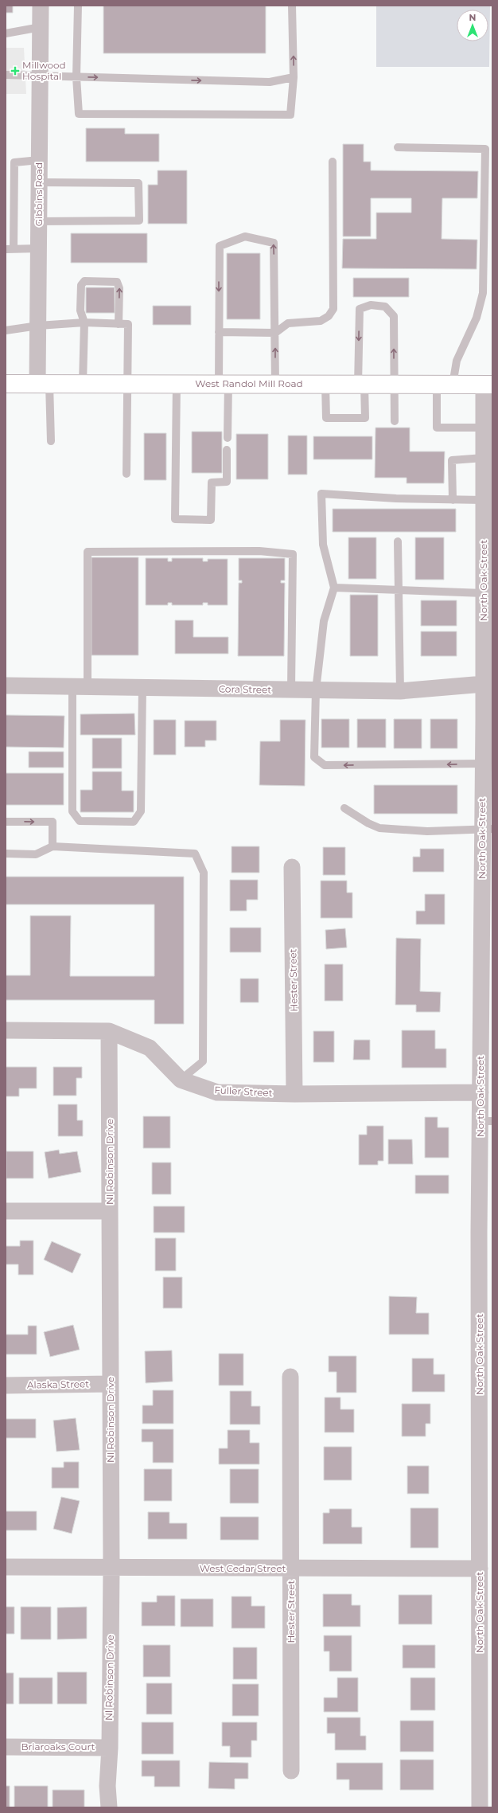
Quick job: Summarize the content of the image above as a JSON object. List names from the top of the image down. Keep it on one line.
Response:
{"streets":{"main road":["West Randol Mill Road"],"street":["Gibbins Road","North Oak Street","Cora Street","Hester Street","Fuller Street","Nl Robinson Drive","Alaska Street","West Cedar Street","Briaroaks Court"]},"crossings":[["Gibbins Road","West Randol Mill Road"],["West Randol Mill Road","North Oak Street"],["North Oak Street","Cora Street"],["North Oak Street","Fuller Street"],["North Oak Street","West Cedar Street"],["Hester Street","Fuller Street"],["Hester Street","West Cedar Street"],["Fuller Street","Nl Robinson Drive"],["Nl Robinson Drive","Alaska Street"],["Nl Robinson Drive","West Cedar Street"],["Nl Robinson Drive","Briaroaks Court"]],"places":{"health":["Millwood Hospital"]},"north":"top"}
